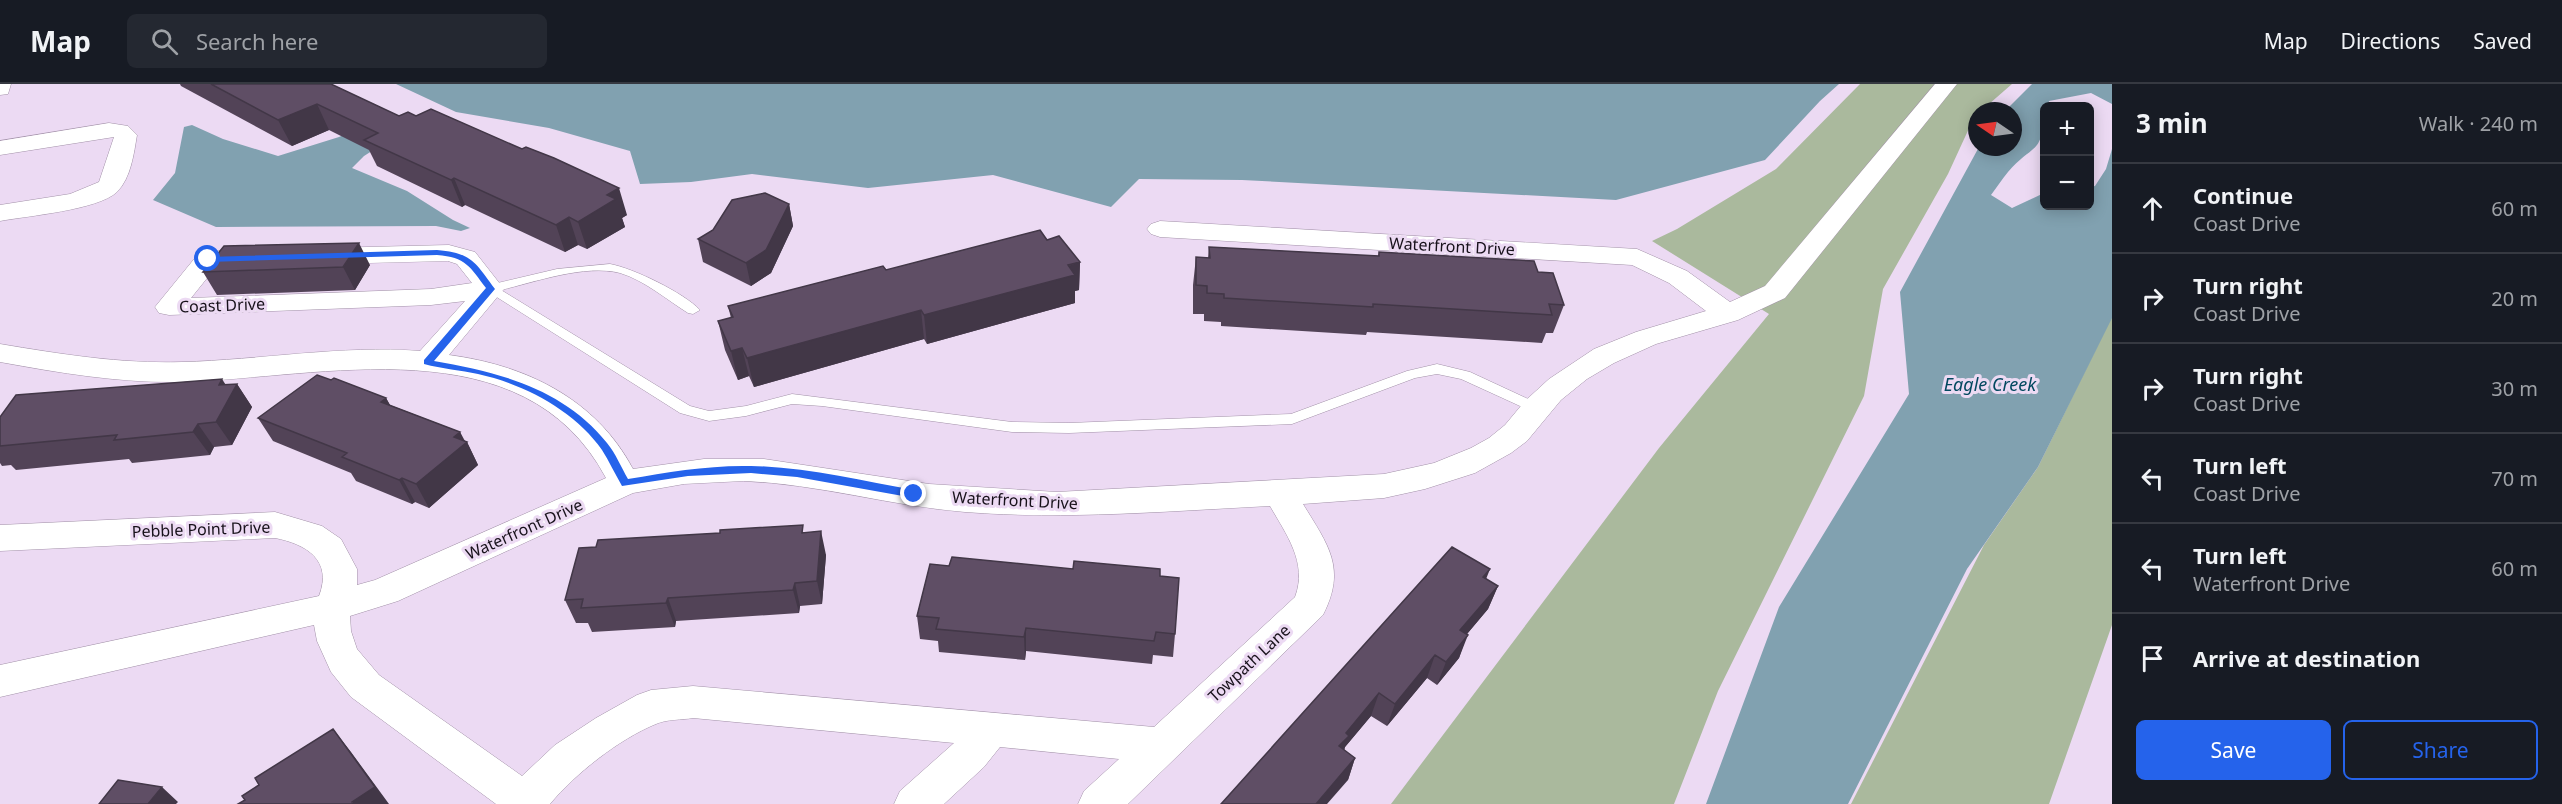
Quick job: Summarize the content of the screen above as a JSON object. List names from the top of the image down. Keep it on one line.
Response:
{"streets":{"street":["Waterfront Drive","Coast Drive","Pebble Point Drive","Towpath Lane"]},"crossings":[["Waterfront Drive","Pebble Point Drive"],["Waterfront Drive","Towpath Lane"]],"water":["Eagle Creek"],"north":"left","page":{"header":"Map","search":"Search here","nav":["Map","Directions","Saved"],"heading":["3 min","Walk · 240 m"],"map_buttons":["+","−"],"list":[["Continue","Coast Drive","60 m"],["Turn right","Coast Drive","20 m"],["Turn right","Coast Drive","30 m"],["Turn left","Coast Drive","70 m"],["Turn left","Waterfront Drive","60 m"],"Arrive at destination"],"buttons":["Save","Share"]}}
